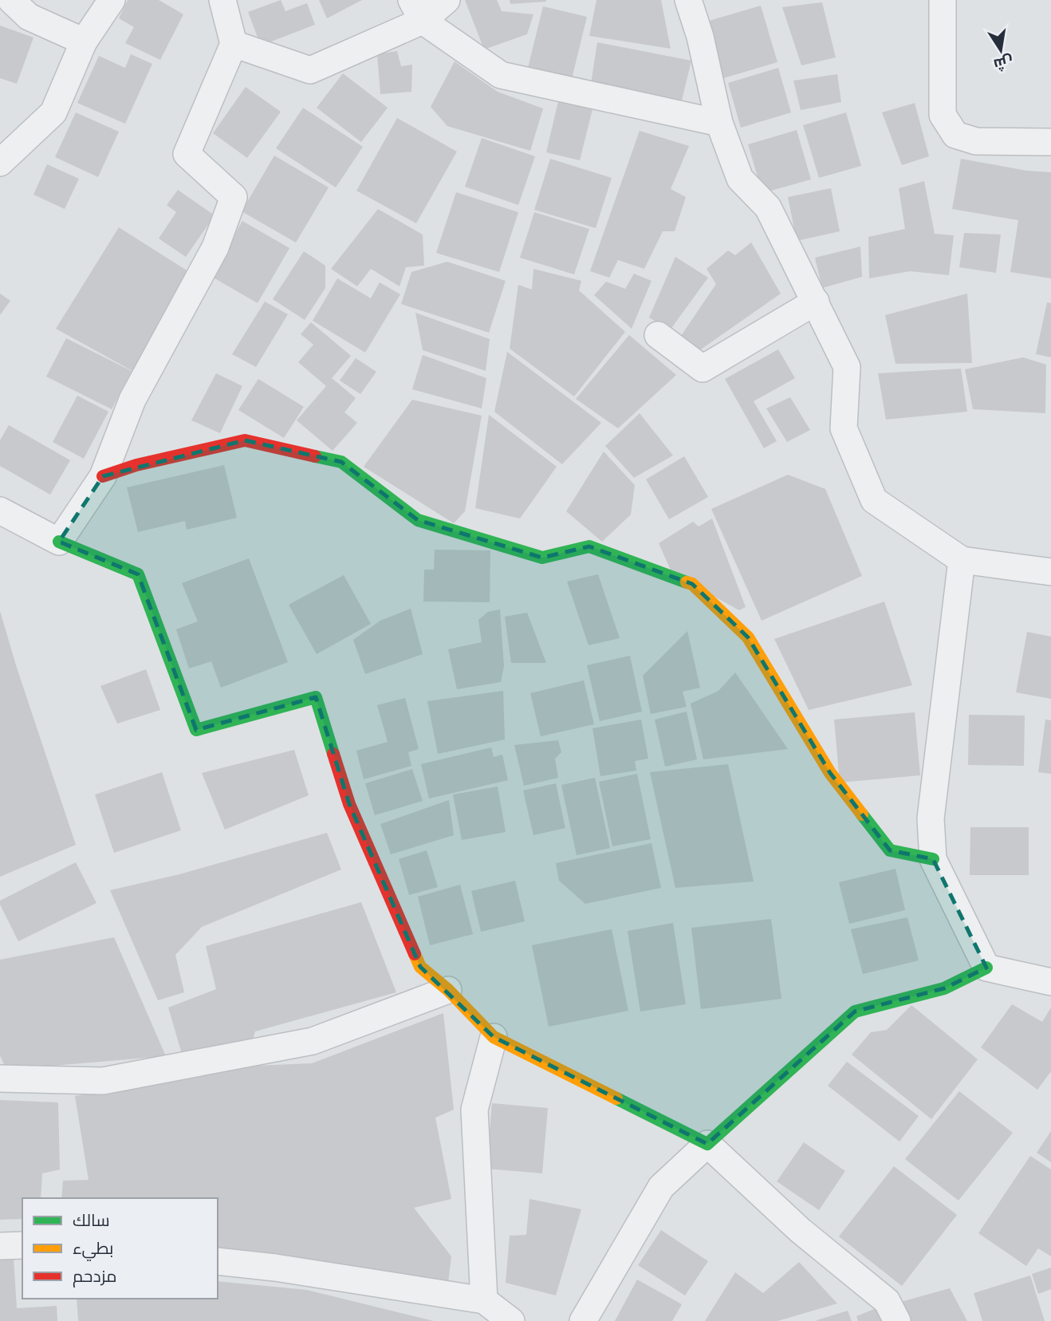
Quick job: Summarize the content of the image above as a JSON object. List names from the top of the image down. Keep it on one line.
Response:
{"legend":["سالك","بطيء","مزدحم"],"north":"bottom"}
